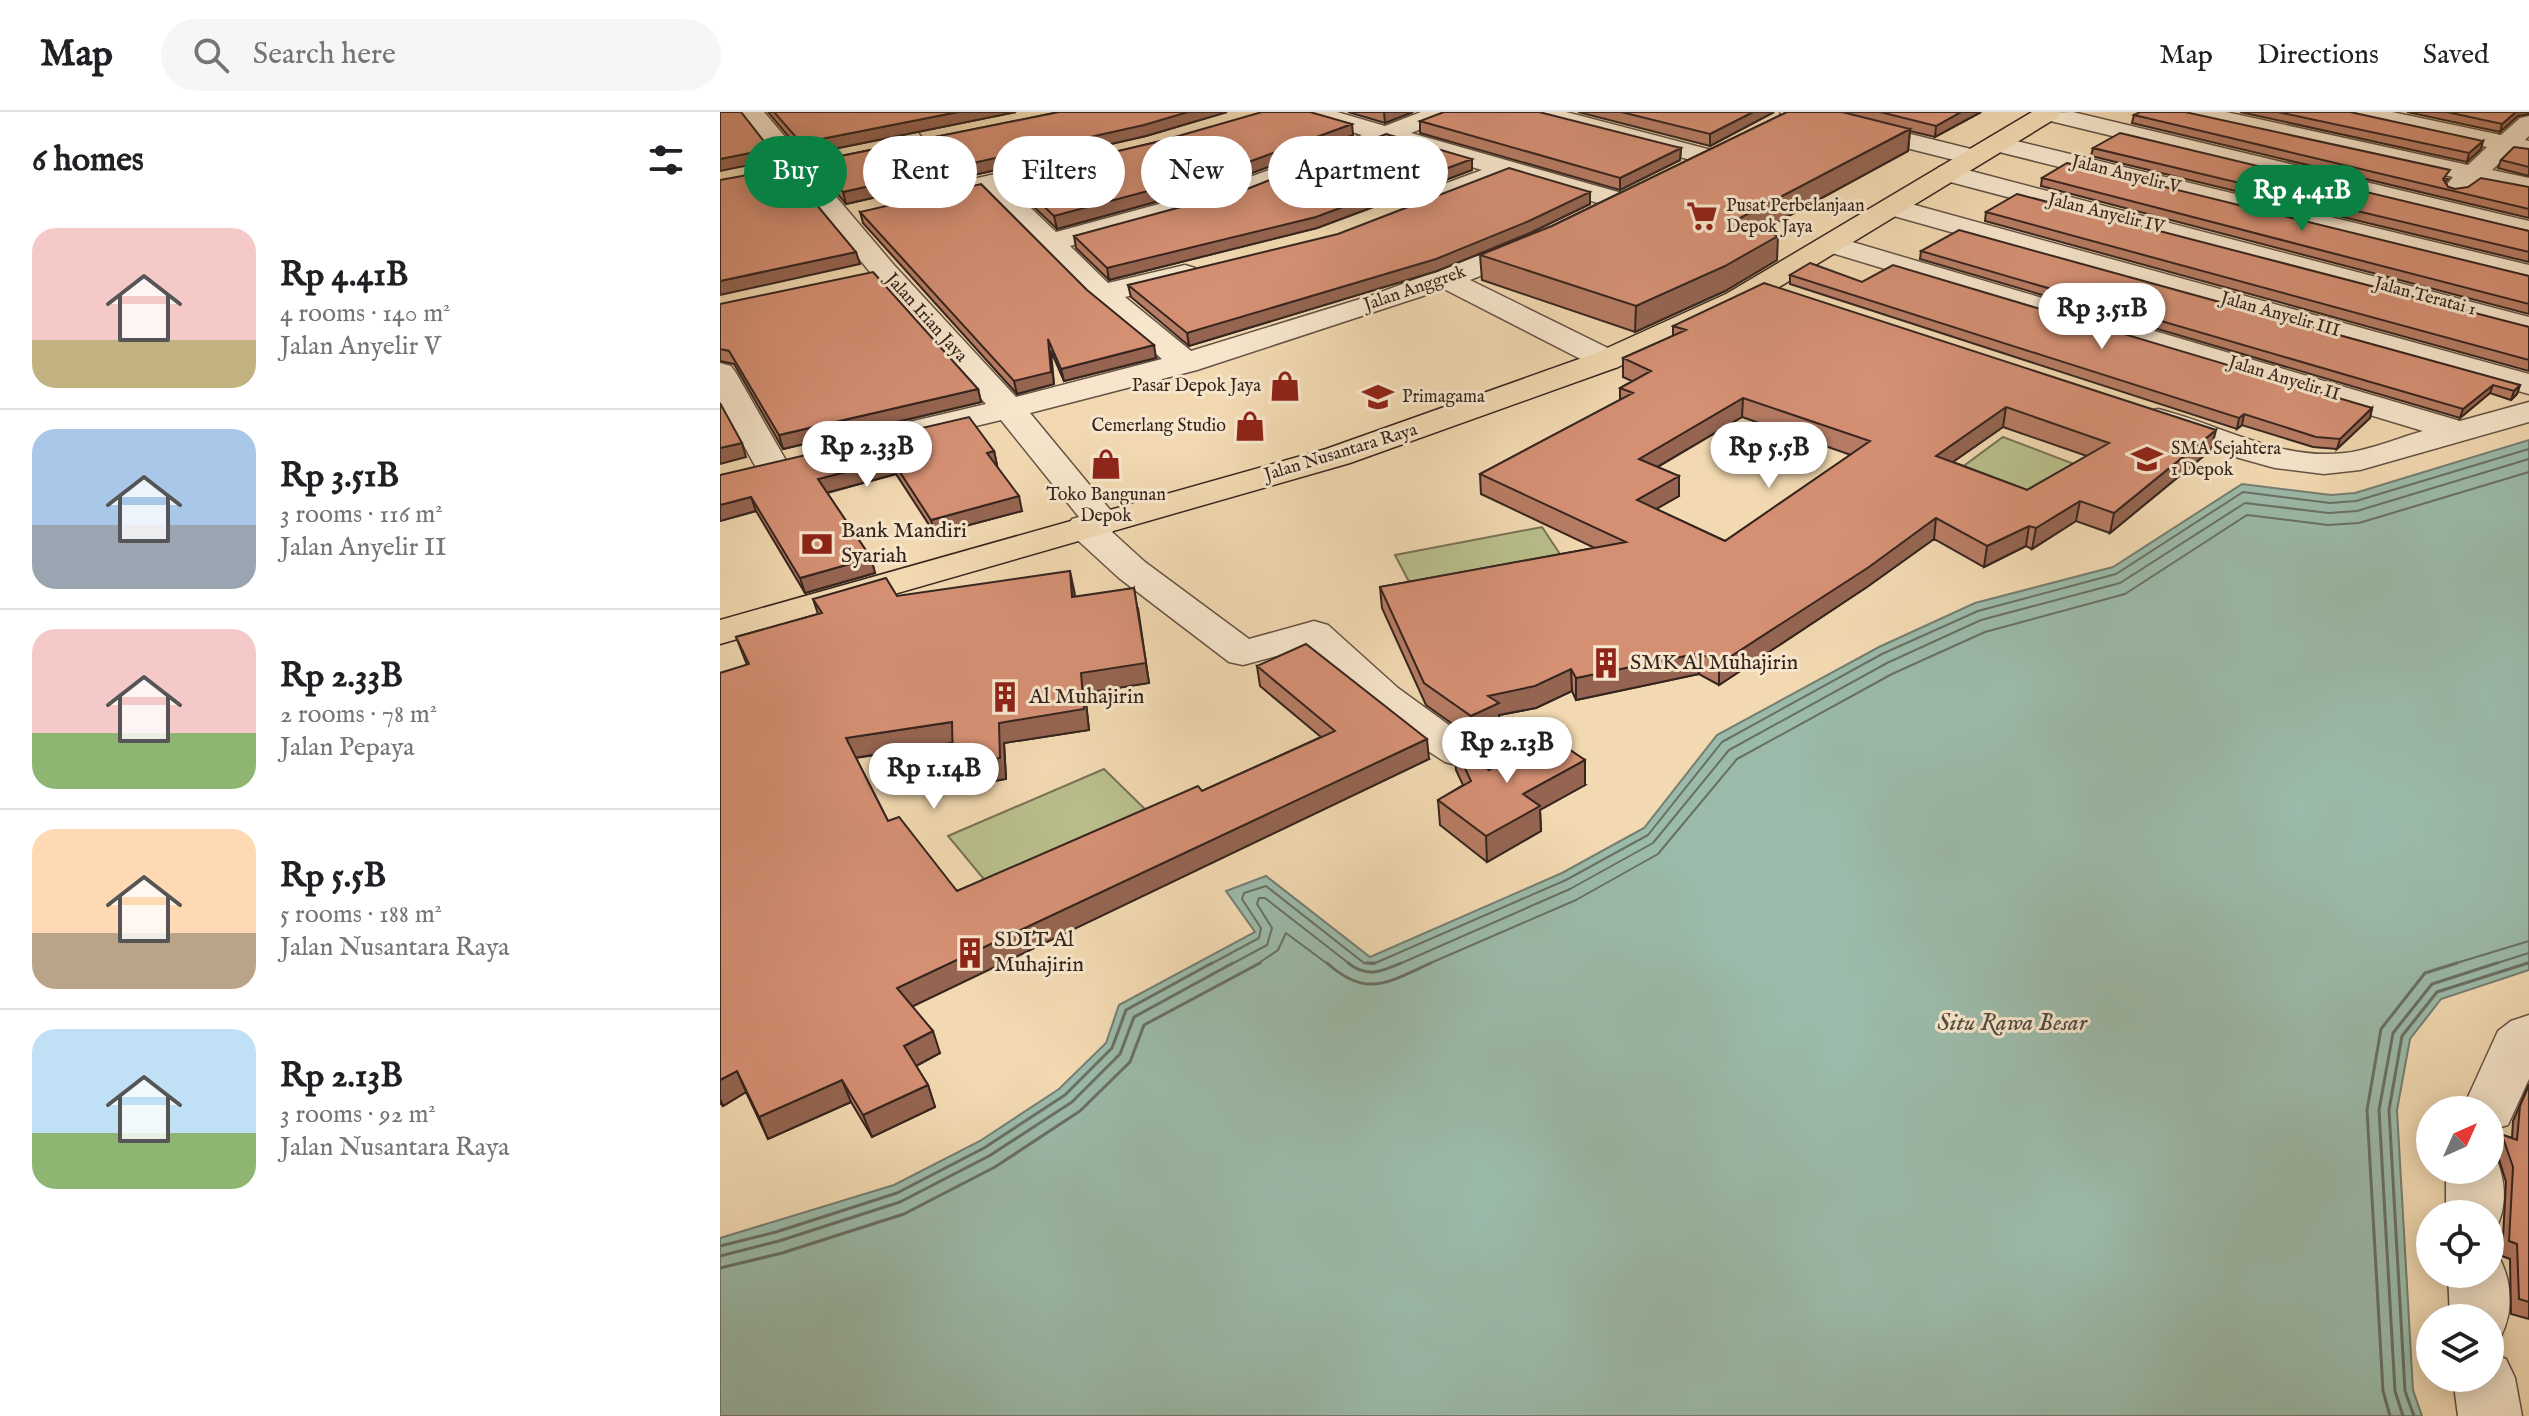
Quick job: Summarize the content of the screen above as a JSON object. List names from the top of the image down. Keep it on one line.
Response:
{"streets":{"highway":["Jalan Nusantara Raya"],"street":["Jalan Anyelir V","Jalan Anyelir IV","Jalan Anggrek","Jalan Teratai 1","Jalan Anyelir III","Jalan Irian Jaya","Jalan Anyelir II"]},"crossings":[["Jalan Anyelir V","Jalan Anyelir IV"],["Jalan Anyelir V","Jalan Teratai 1"],["Jalan Anyelir V","Jalan Nusantara Raya"],["Jalan Anyelir IV","Jalan Teratai 1"],["Jalan Anyelir IV","Jalan Nusantara Raya"],["Jalan Anggrek","Jalan Irian Jaya"],["Jalan Anyelir III","Jalan Nusantara Raya"],["Jalan Irian Jaya","Jalan Nusantara Raya"],["Jalan Anyelir II","Jalan Nusantara Raya"]],"water":["Situ Rawa Besar"],"places":{"supermarket":["Pusat Perbelanjaan Depok Jaya"],"shop":["Pasar Depok Jaya","Cemerlang Studio","Toko Bangunan Depok"],"school or university":["Primagama","SMA Sejahtera 1 Depok"],"bank":["Bank Mandiri Syariah"],"building":["SMK Al Muhajirin","Al Muhajirin","SDIT Al Muhajirin"]},"north":"top right","page":{"header":"Map","search":"Search here","nav":["Map","Directions","Saved"],"heading":"6 homes","chip":["Buy","Rent","Filters","New","Apartment"],"price":["Rp 4.41B","Rp 3.51B","Rp 2.33B","Rp 5.5B","Rp 2.13B","Rp 1.14B"],"list":[{"name":"Rp 4.41B","note":"4 rooms · 140 m² · Jalan Anyelir V"},{"name":"Rp 3.51B","note":"3 rooms · 116 m² · Jalan Anyelir II"},{"name":"Rp 2.33B","note":"2 rooms · 78 m² · Jalan Pepaya"},{"name":"Rp 5.5B","note":"5 rooms · 188 m² · Jalan Nusantara Raya"},{"name":"Rp 2.13B","note":"3 rooms · 92 m² · Jalan Nusantara Raya"}]}}
